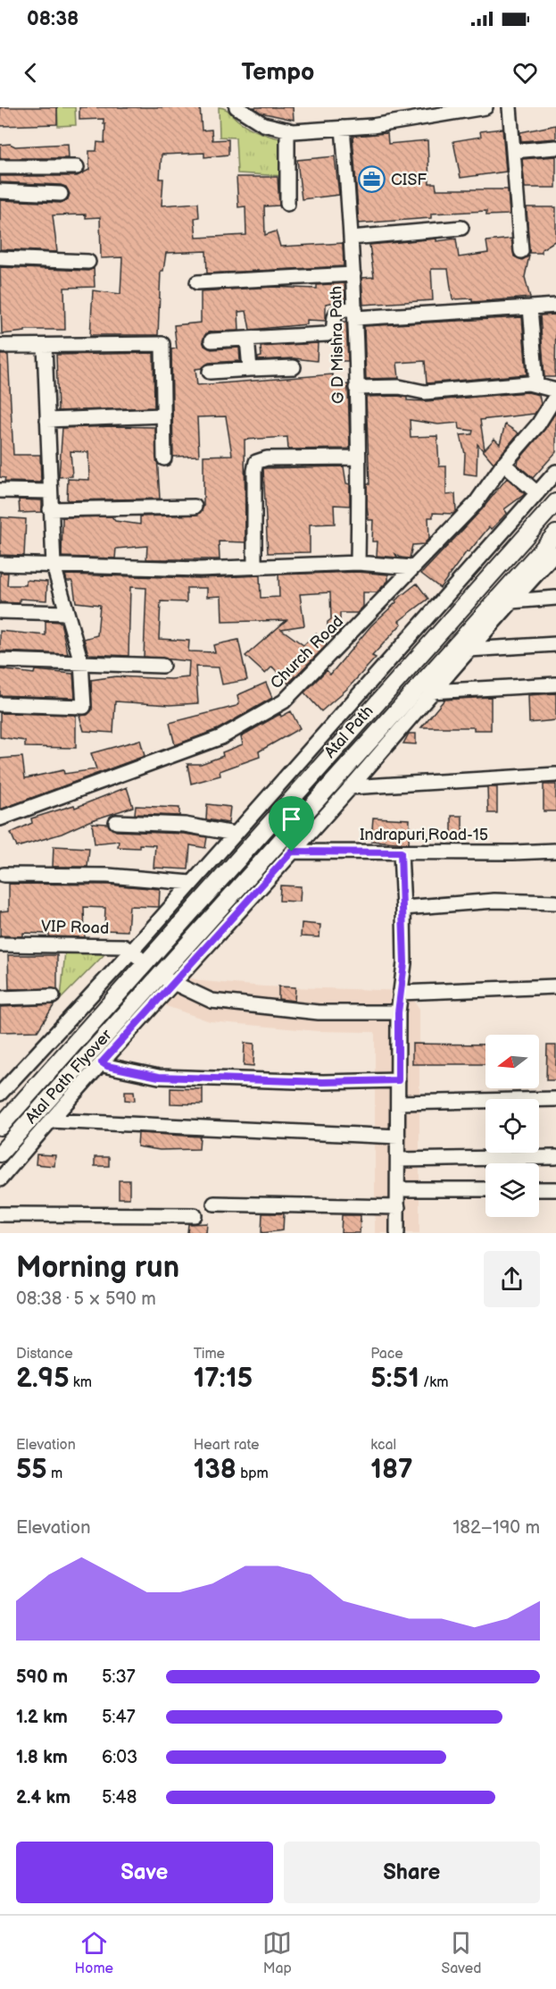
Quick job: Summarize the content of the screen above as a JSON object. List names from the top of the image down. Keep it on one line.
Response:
{"streets":{"main road":["Atal Path","Atal Path Flyover"],"street":["G D Mishra Path","Church Road","Indrapuri,Road-15","VIP Road"]},"crossings":[["Atal Path","Atal Path Flyover"]],"places":{"office":["CISF"]},"north":"left","page":{"status":"08:38","header":"Tempo","heading":["Morning run","08:38 · 5 × 590 m"],"stats":[["Distance","2.95 km"],["Time","17:15"],["Pace","5:51 /km"],["Elevation","55 m"],["Heart rate","138 bpm"],["kcal","187"]],"chart":["Elevation","182–190 m"],"list":[{"name":"590 m","note":"5:37"},{"name":"1.2 km","note":"5:47"},{"name":"1.8 km","note":"6:03"},{"name":"2.4 km","note":"5:48"}],"buttons":["Save","Share"],"tabs":["Home","Map","Saved"]}}
